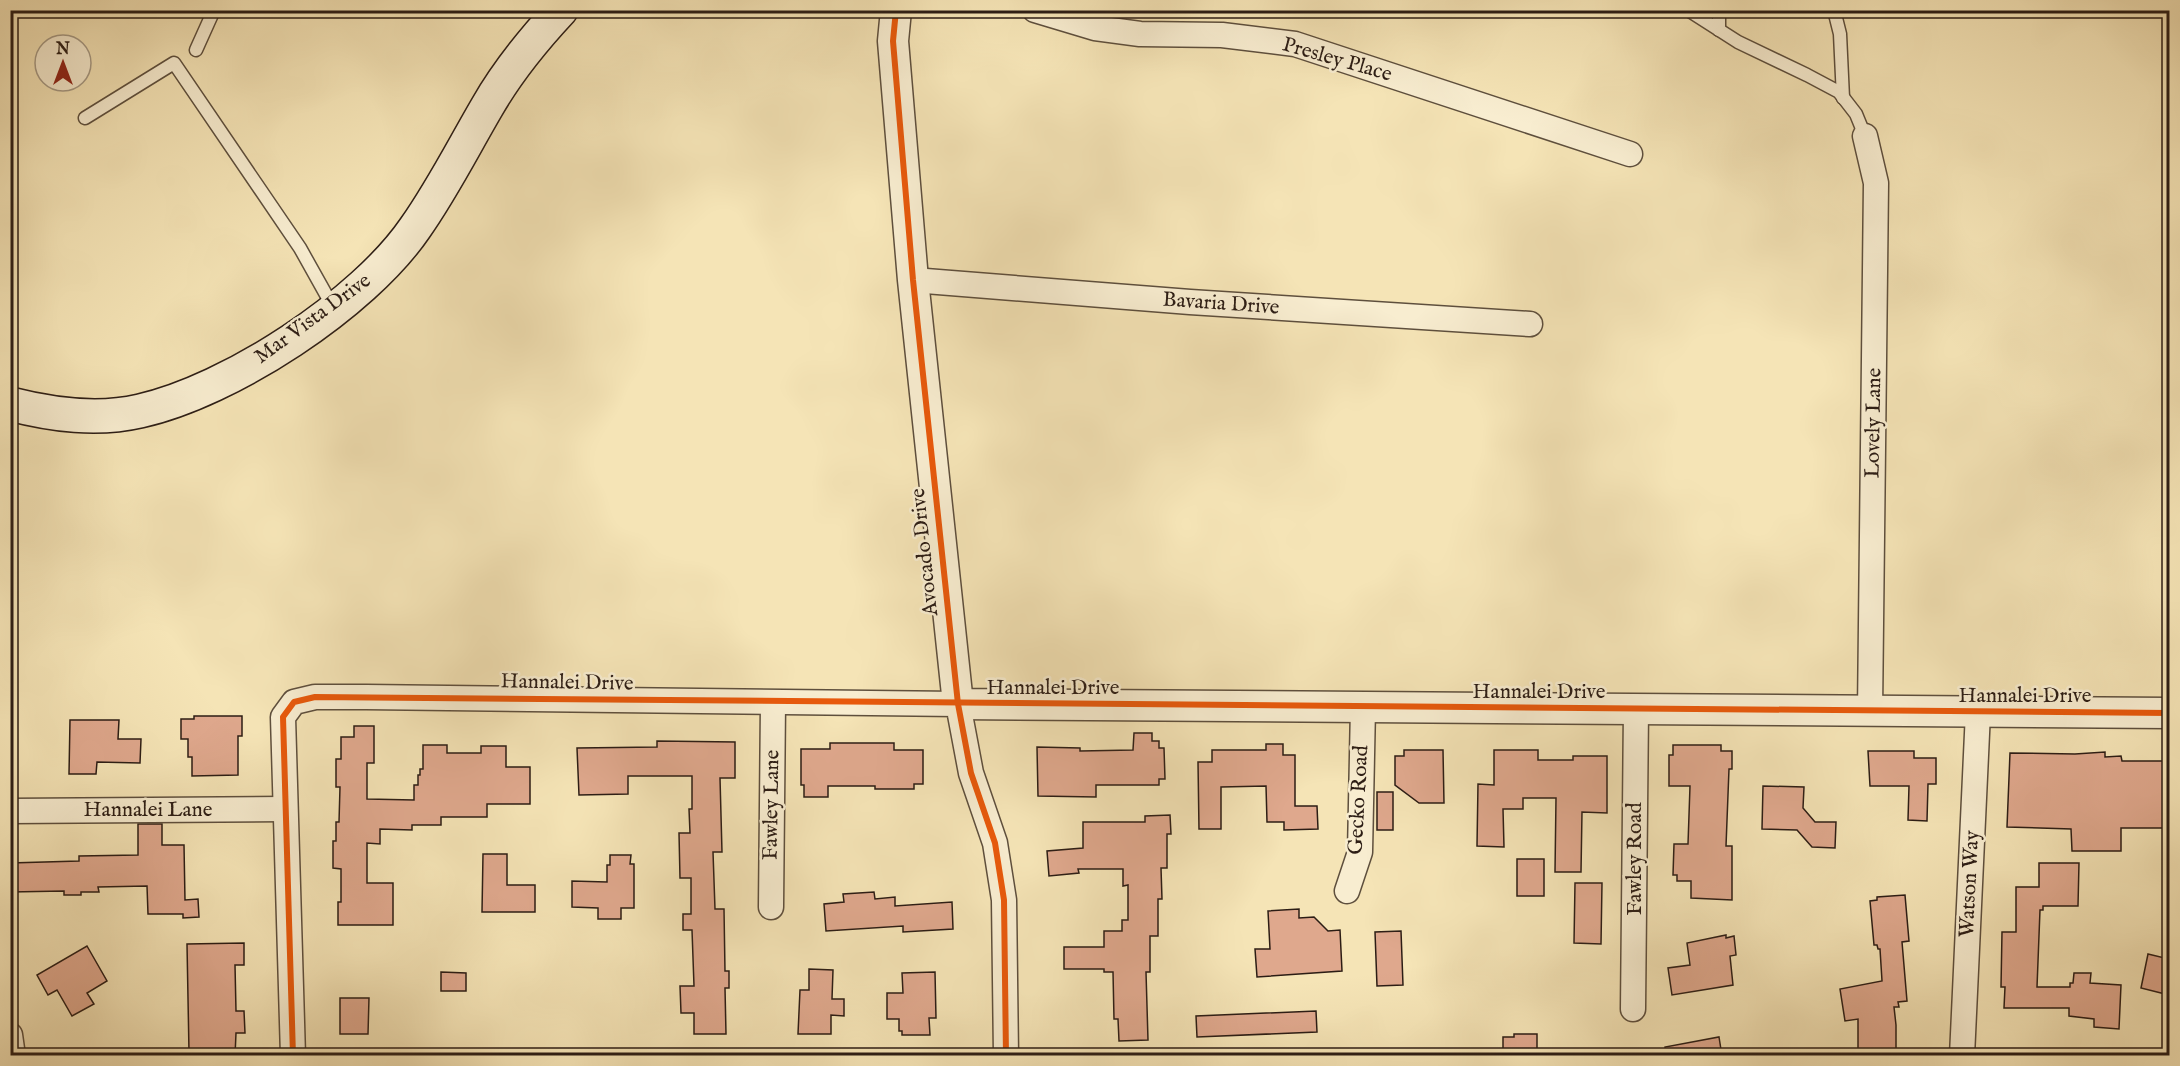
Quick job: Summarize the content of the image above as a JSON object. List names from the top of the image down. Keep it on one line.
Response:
{"streets":{"main road":["Mar Vista Drive"],"street":["Presley Place","Bavaria Drive","Lovely Lane","Avocado Drive","Hannalei Drive","Gecko Road","Fawley Lane","Hannalei Lane","Fawley Road","Watson Way"]},"crossings":[["Bavaria Drive","Avocado Drive"],["Lovely Lane","Hannalei Drive"],["Avocado Drive","Hannalei Drive"],["Hannalei Drive","Gecko Road"],["Hannalei Drive","Fawley Lane"],["Hannalei Drive","Hannalei Lane"],["Hannalei Drive","Fawley Road"],["Hannalei Drive","Watson Way"]],"north":"top"}
